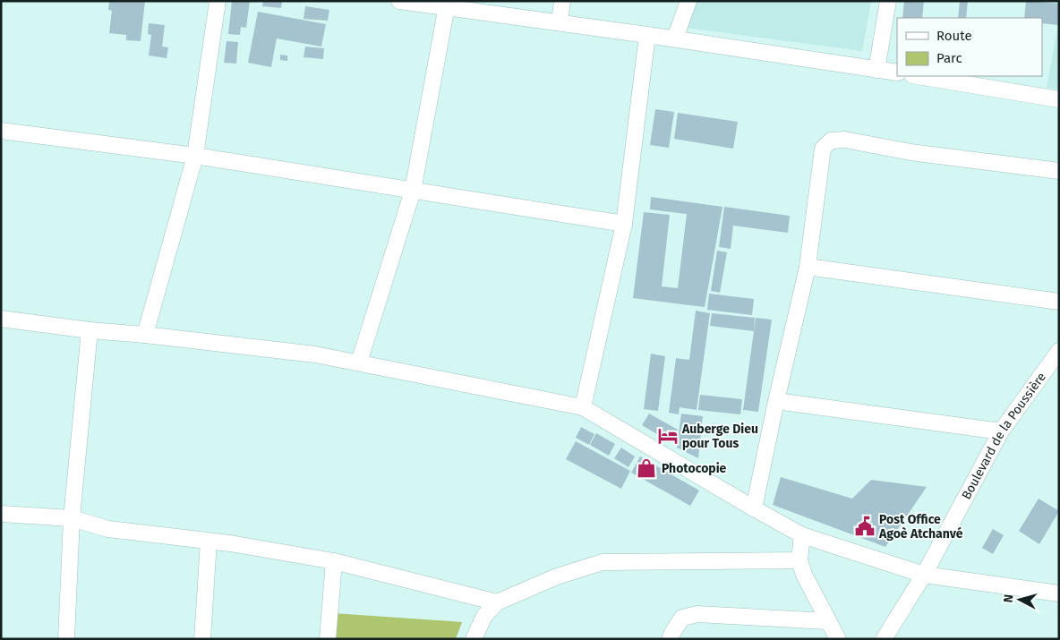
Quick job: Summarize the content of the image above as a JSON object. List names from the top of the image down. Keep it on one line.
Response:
{"streets":{"street":["Boulevard de la Poussière"]},"places":{"hotel":["Auberge Dieu pour Tous"],"shop":["Photocopie"],"public building":["Post Office Agoè Atchanvé"]},"legend":["Route","Parc"],"north":"left"}
